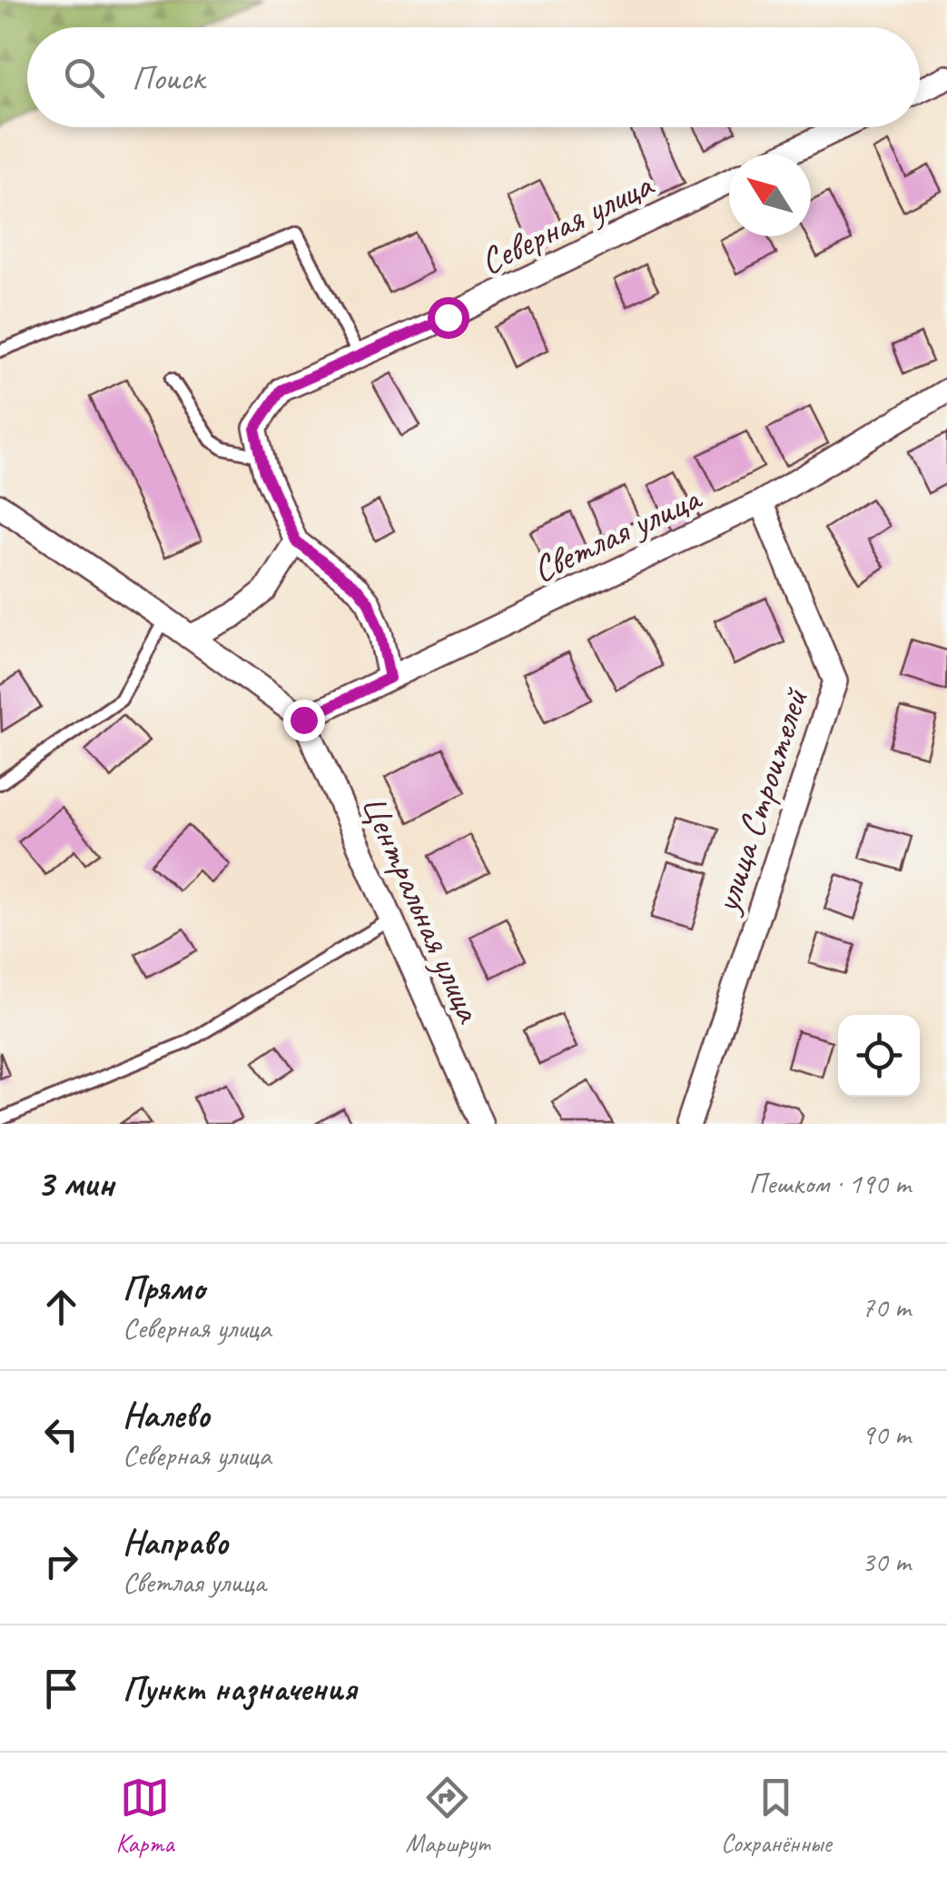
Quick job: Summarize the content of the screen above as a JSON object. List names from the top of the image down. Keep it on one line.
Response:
{"streets":{"street":["Северная улица","Светлая улица","улица Строителей","Центральная улица"]},"crossings":[["Северная улица","Светлая улица"],["Светлая улица","улица Строителей"],["Светлая улица","Центральная улица"]],"north":"top left","page":{"search":"Поиск","heading":["3 мин","Пешком · 190 m"],"list":[["Прямо","Северная улица","70 m"],["Налево","Северная улица","90 m"],["Направо","Светлая улица","30 m"],"Пункт назначения"],"nav":["Карта","Маршрут","Сохранённые"]}}
